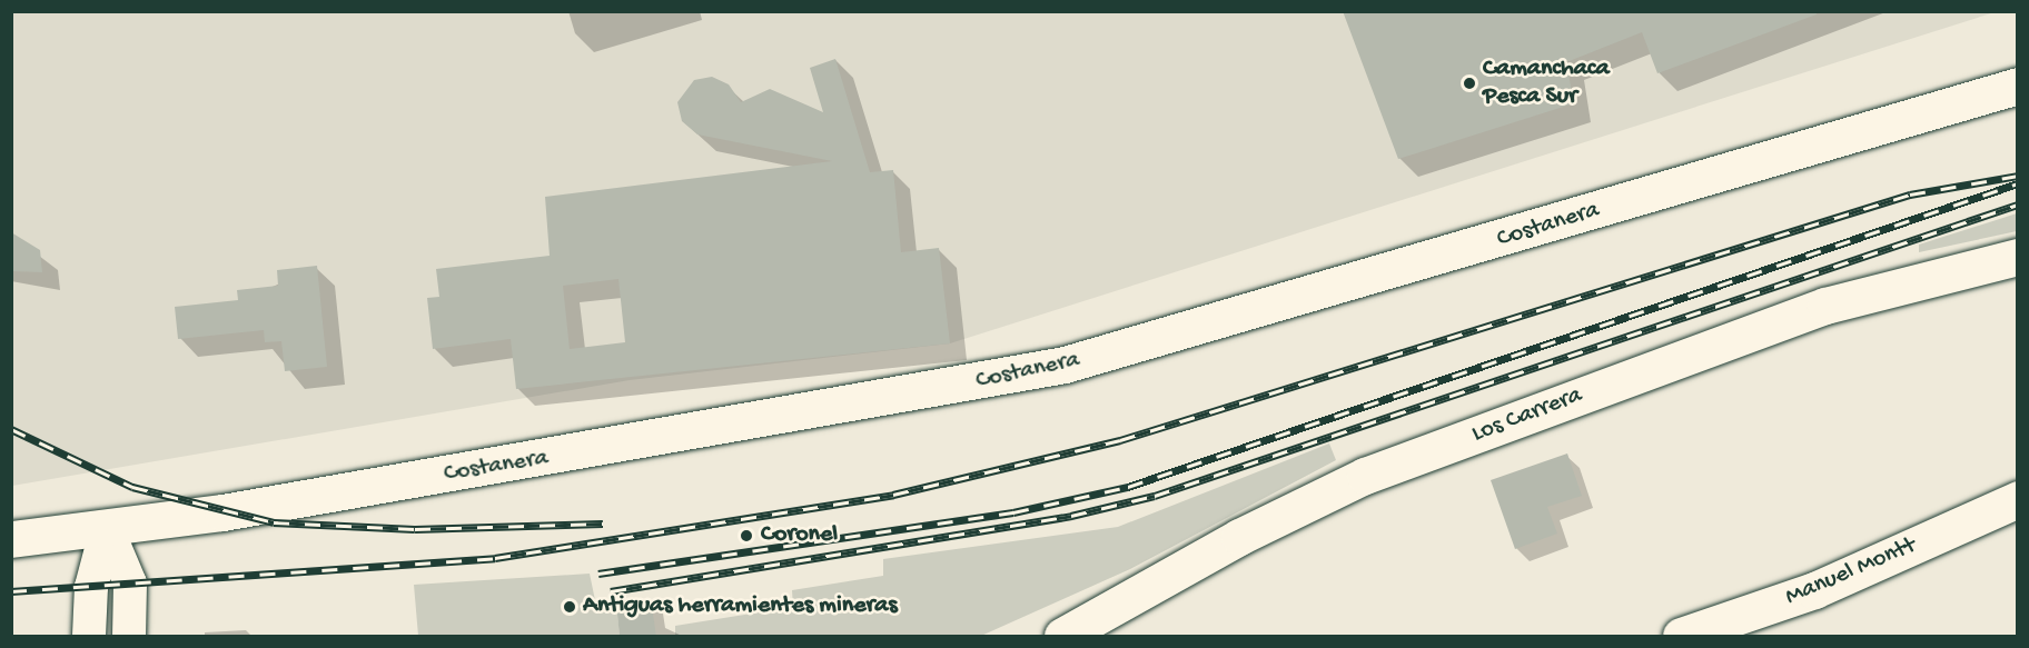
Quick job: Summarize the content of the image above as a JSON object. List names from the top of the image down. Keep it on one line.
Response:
{"streets":{"main road":["Costanera","Los Carrera","Manuel Montt"]},"places":["Camanchaca Pesca Sur","Coronel","Antiguas herramientes mineras"]}
